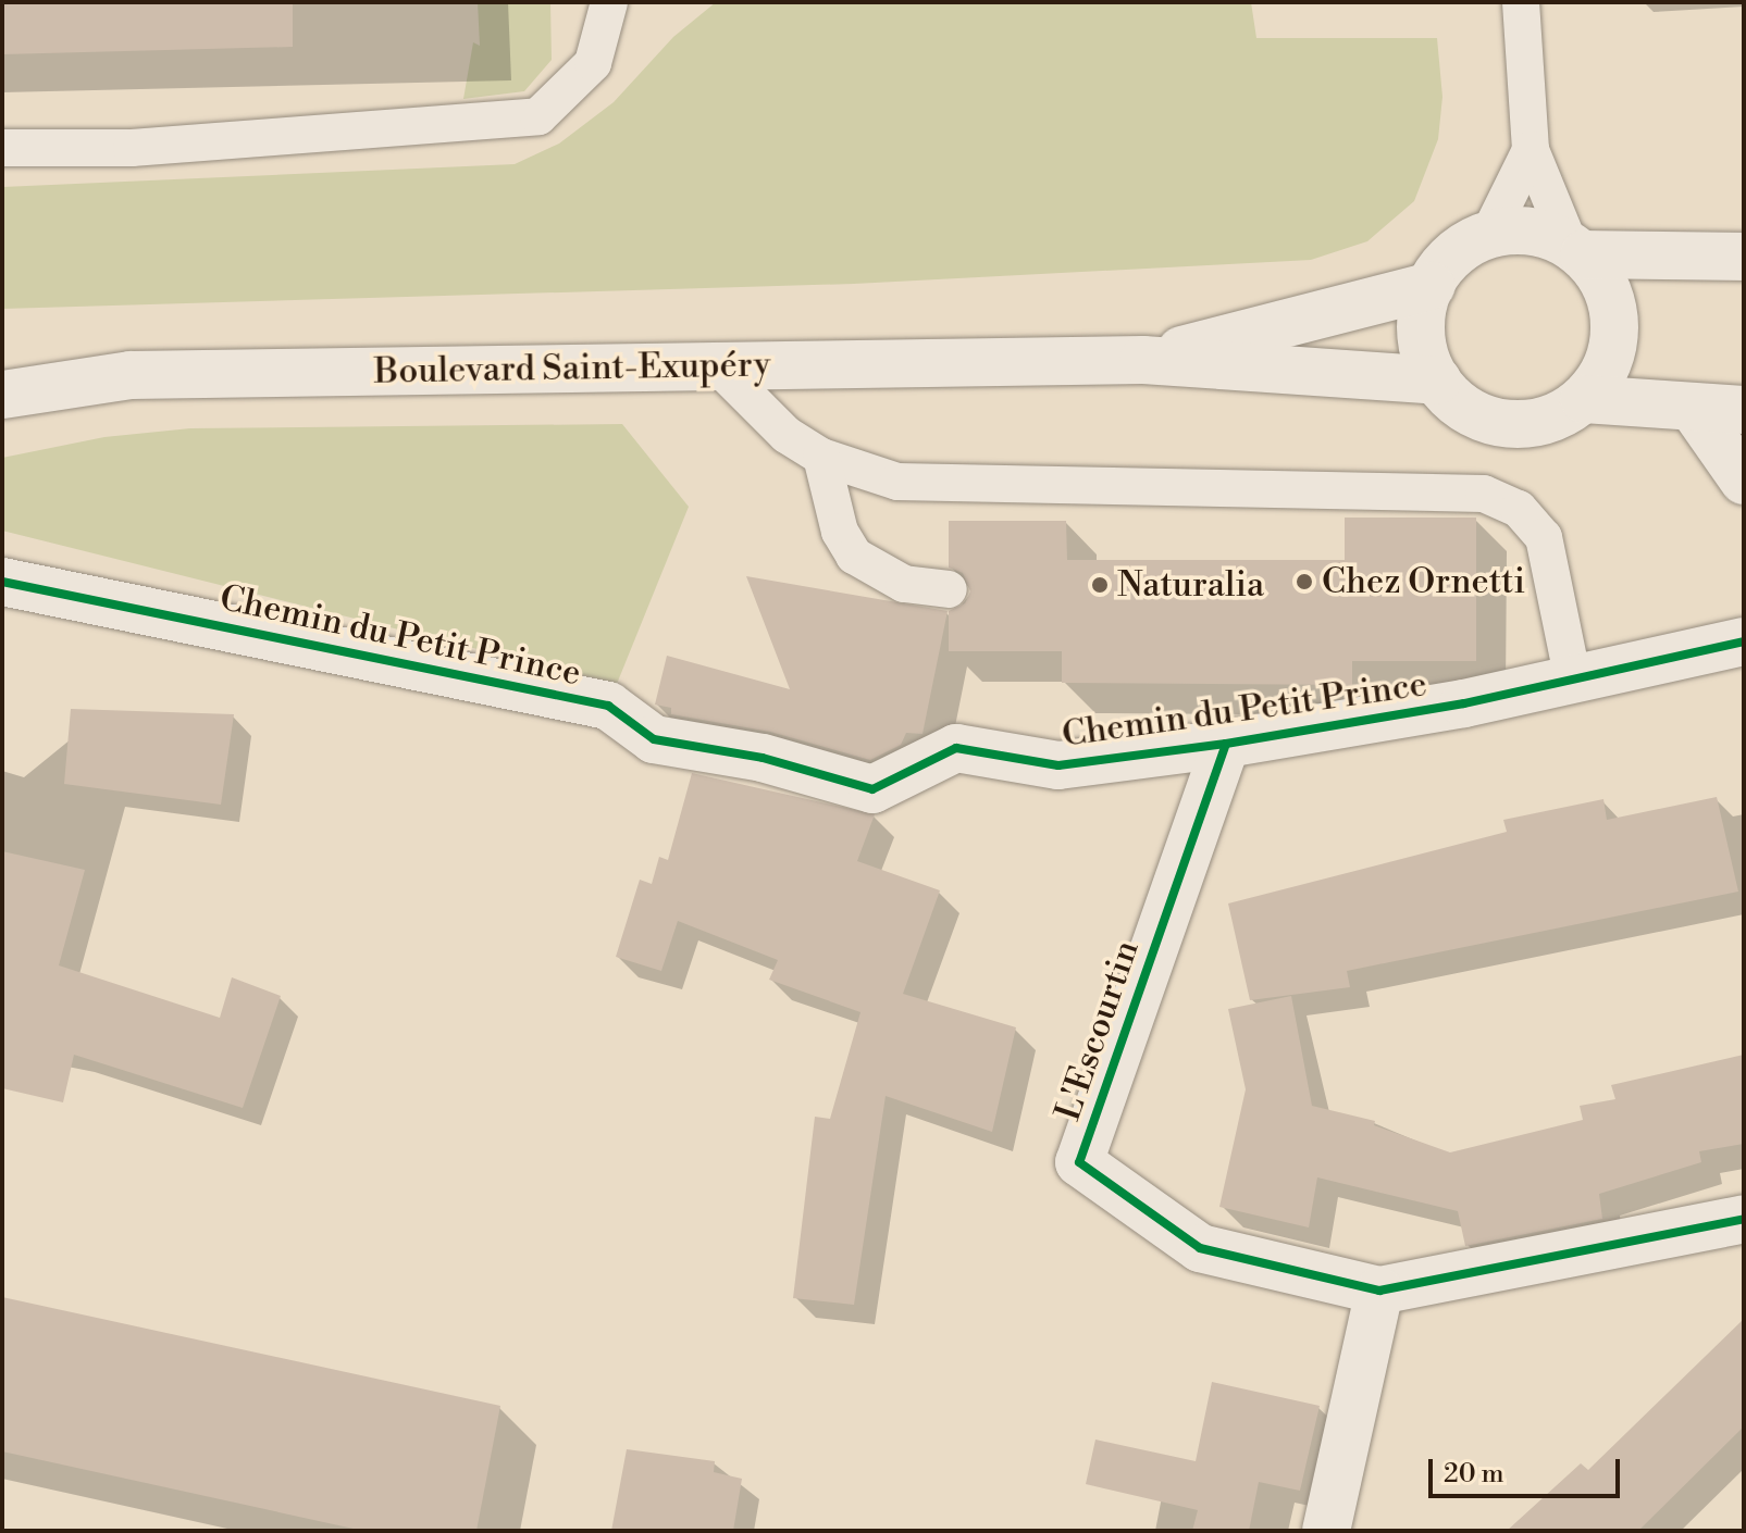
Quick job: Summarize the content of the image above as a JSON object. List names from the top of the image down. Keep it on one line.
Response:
{"streets":{"street":["Boulevard Saint-Exupéry","Chemin du Petit Prince","L'Escourtin"]},"crossings":[["Chemin du Petit Prince","L'Escourtin"]],"places":["Chez Ornetti","Naturalia"],"scale_bar":"20 m"}
